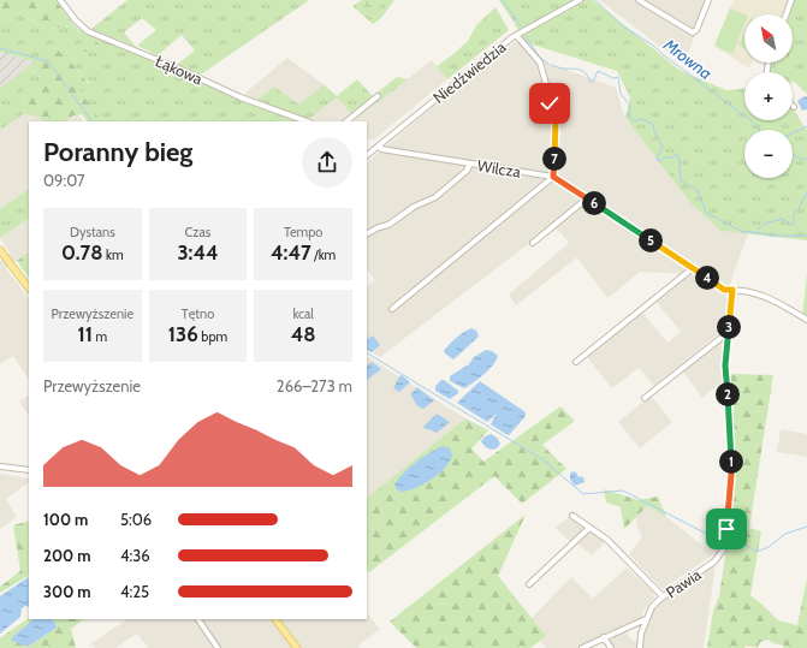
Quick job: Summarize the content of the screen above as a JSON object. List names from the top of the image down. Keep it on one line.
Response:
{"streets":{"street":["Łąkowa","Niedźwiedzia","Wilcza","Pawia"]},"crossings":[["Niedźwiedzia","Wilcza"],["Wilcza","Pawia"]],"water":["Mrowna"],"north":"top left","page":{"map_buttons":["+","−"],"heading":["Poranny bieg","09:07"],"pins":["7","6","5","4","3","2","1"],"stats":[["Dystans","0.78 km"],["Czas","3:44"],["Tempo","4:47 /km"],["Przewyższenie","11 m"],["Tętno","136 bpm"],["kcal","48"]],"chart":["Przewyższenie","266–273 m"],"list":[{"name":"100 m","note":"5:06"},{"name":"200 m","note":"4:36"},{"name":"300 m","note":"4:25"}]}}
